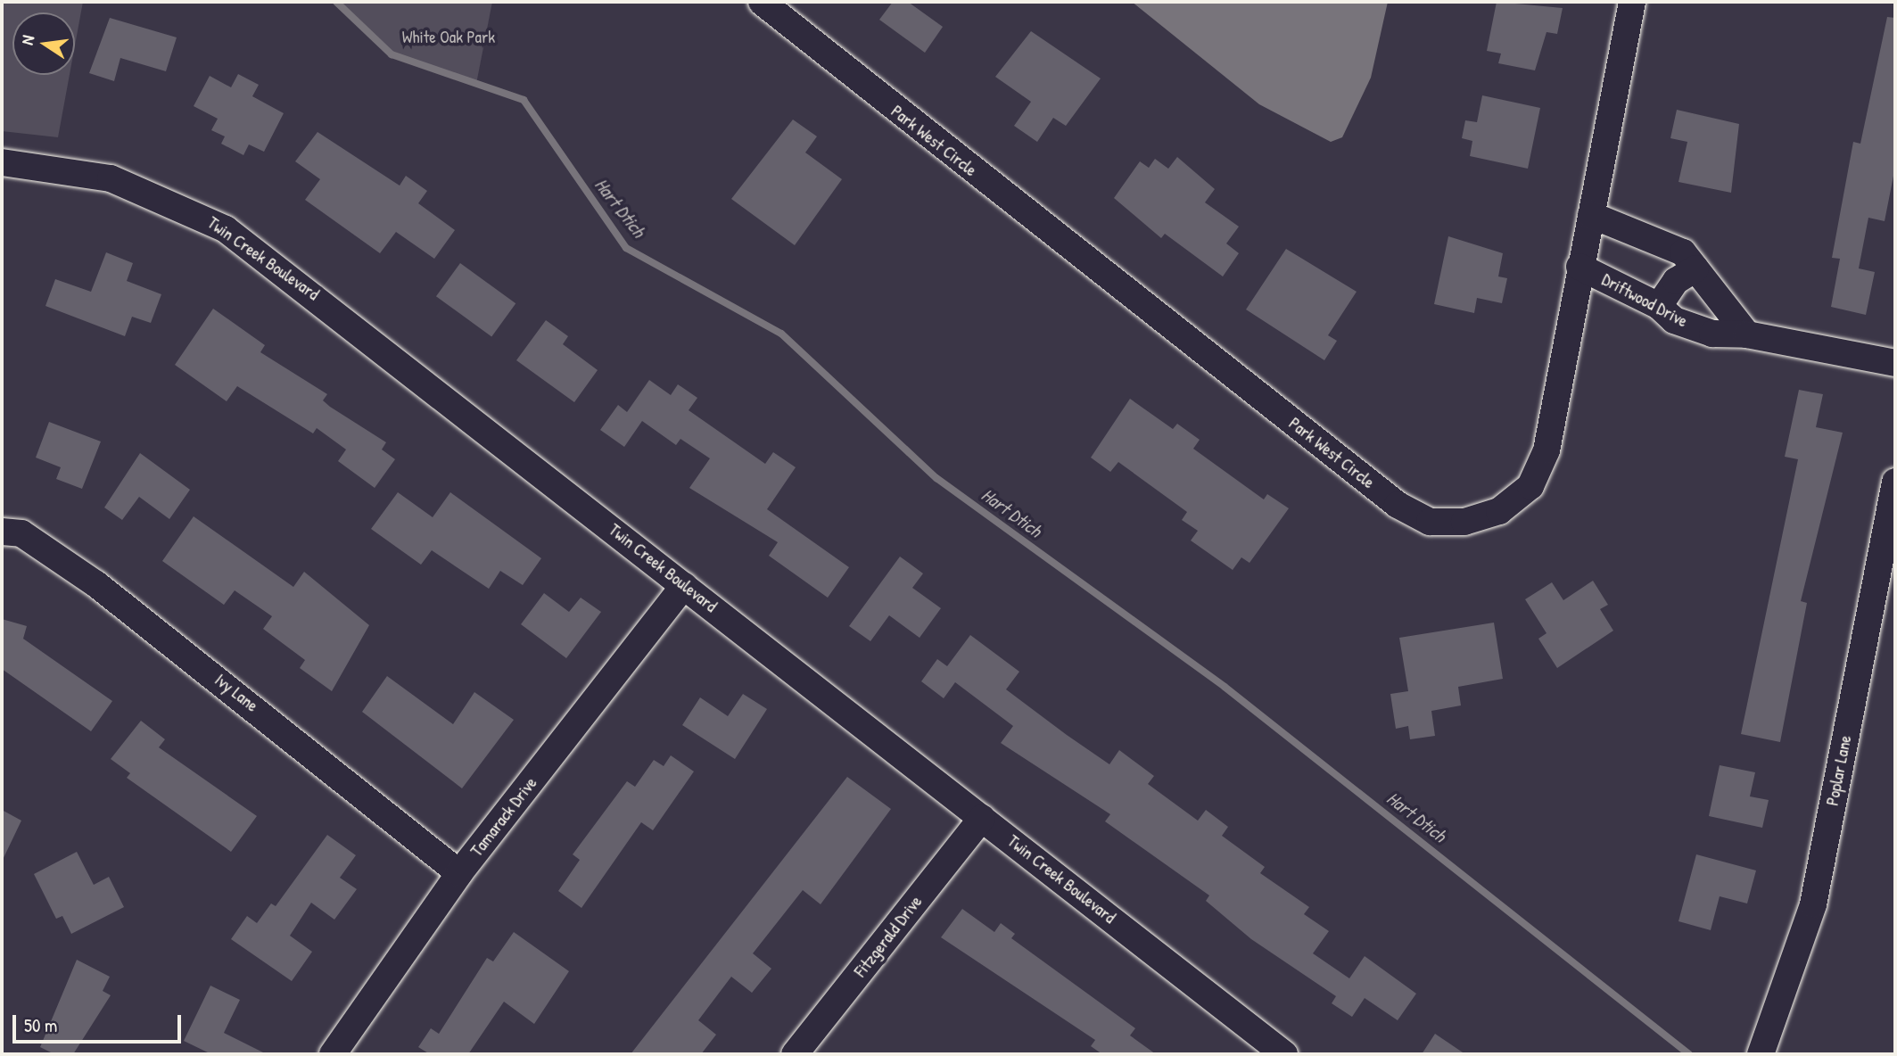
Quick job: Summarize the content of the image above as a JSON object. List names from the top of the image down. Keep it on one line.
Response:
{"streets":{"street":["Park West Circle","Twin Creek Boulevard","Driftwood Drive","Ivy Lane","Poplar Lane","Tamarack Drive","Fitzgerald Drive"]},"crossings":[["Park West Circle","Driftwood Drive"],["Twin Creek Boulevard","Tamarack Drive"],["Twin Creek Boulevard","Fitzgerald Drive"],["Ivy Lane","Tamarack Drive"]],"water":["Hart Dtich"],"parks":["White Oak Park"],"scale_bar":"50 m","north":"left"}
